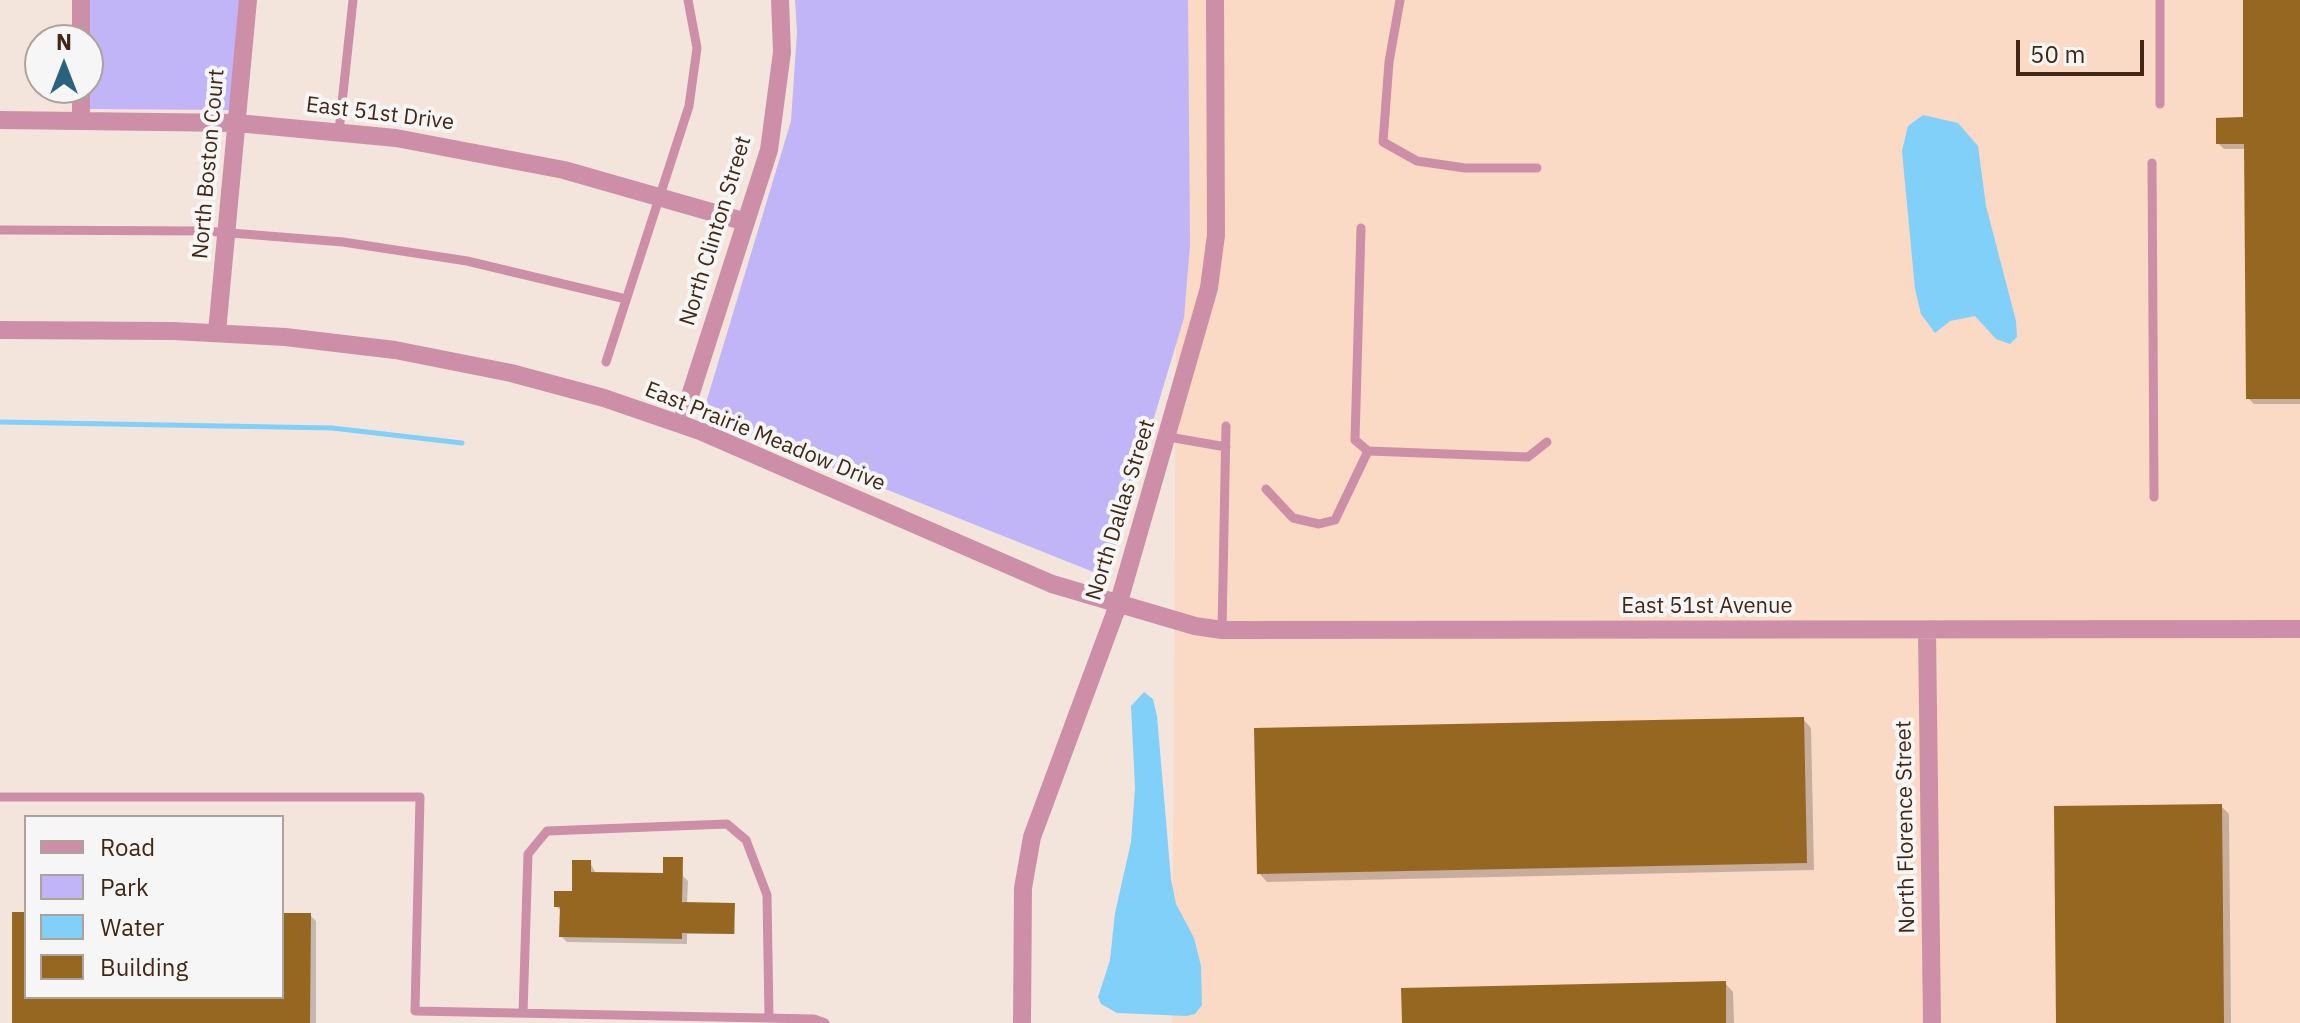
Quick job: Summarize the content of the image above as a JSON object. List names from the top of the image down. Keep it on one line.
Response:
{"streets":{"street":["East 51st Drive","North Boston Court","North Clinton Street","East Prairie Meadow Drive","North Dallas Street","East 51st Avenue","North Florence Street"]},"crossings":[["East 51st Drive","North Boston Court"],["East 51st Drive","North Clinton Street"],["North Boston Court","East Prairie Meadow Drive"],["North Clinton Street","East Prairie Meadow Drive"],["East Prairie Meadow Drive","North Dallas Street"],["East Prairie Meadow Drive","East 51st Avenue"],["North Dallas Street","East 51st Avenue"],["East 51st Avenue","North Florence Street"]],"legend":["Road","Park","Water","Building"],"scale_bar":"50 m","north":"top"}
